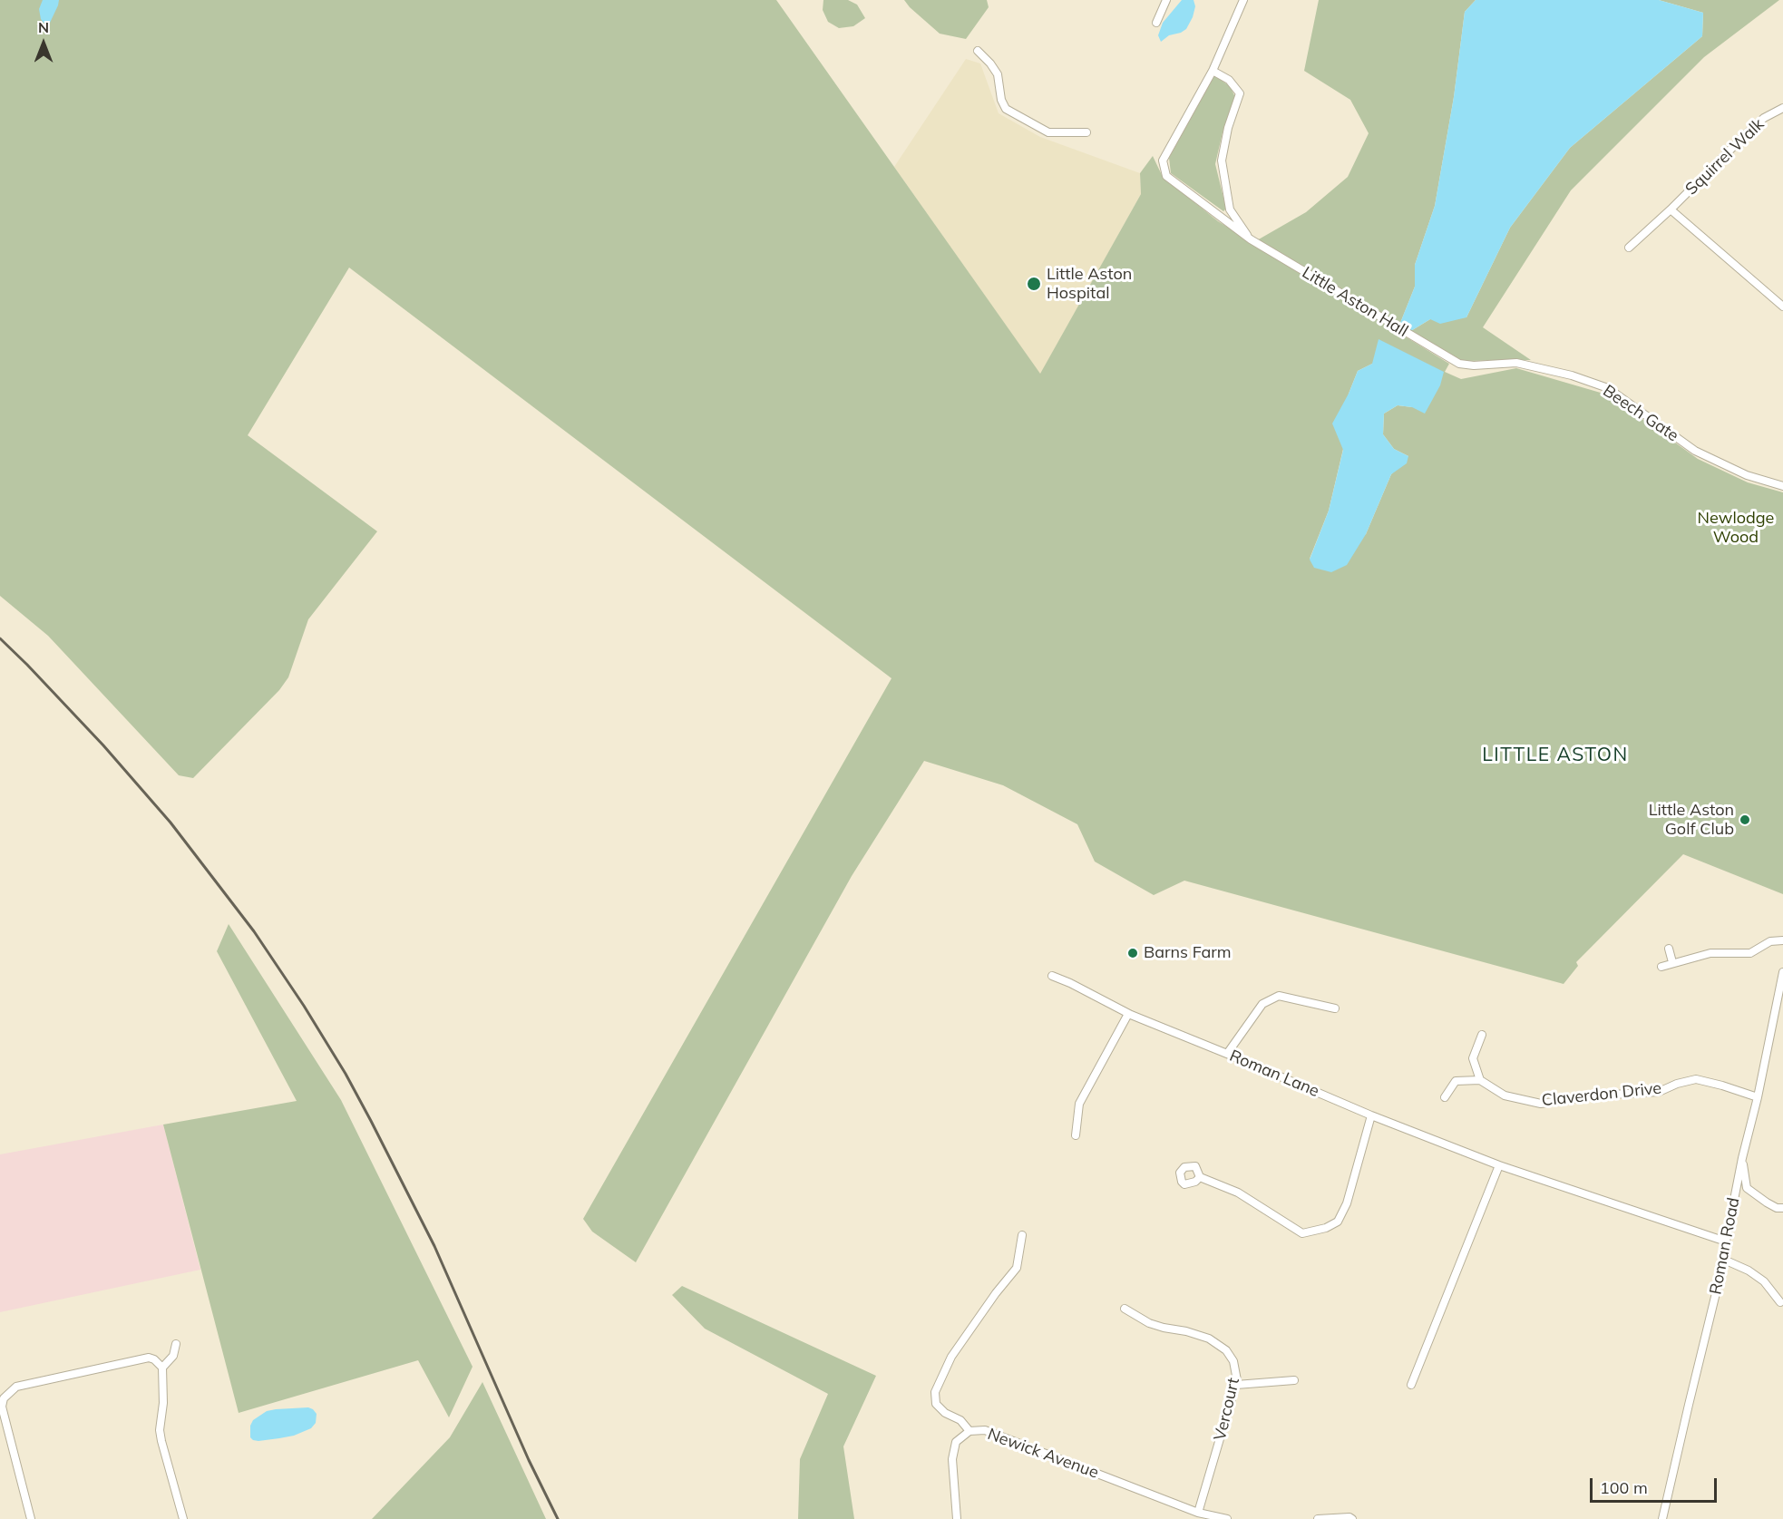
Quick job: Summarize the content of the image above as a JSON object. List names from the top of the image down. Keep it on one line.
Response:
{"streets":{"street":["Squirrel Walk","Little Aston Hall","Beech Gate","Roman Lane","Claverdon Drive","Roman Road","Vercourt","Newick Avenue"]},"crossings":[["Little Aston Hall","Beech Gate"],["Roman Lane","Roman Road"],["Claverdon Drive","Roman Road"],["Vercourt","Newick Avenue"]],"districts":["LITTLE ASTON"],"parks":["Newlodge Wood"],"places":["Little Aston Hospital","Little Aston Golf Club","Barns Farm"],"scale_bar":"100 m","north":"top"}
